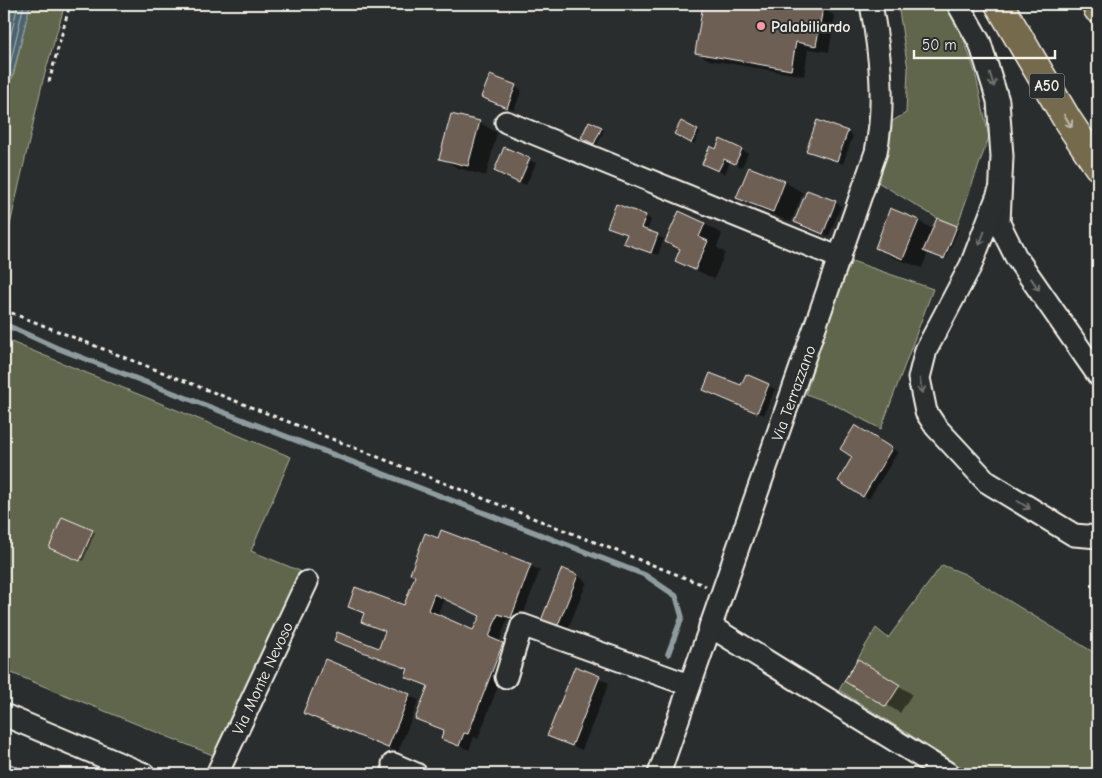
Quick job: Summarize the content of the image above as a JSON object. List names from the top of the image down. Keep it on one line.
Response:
{"streets":{"highway":["A50"],"street":["Via Terrazzano","Via Monte Nevoso"]},"places":["Palabiliardo"],"scale_bar":"50 m"}
